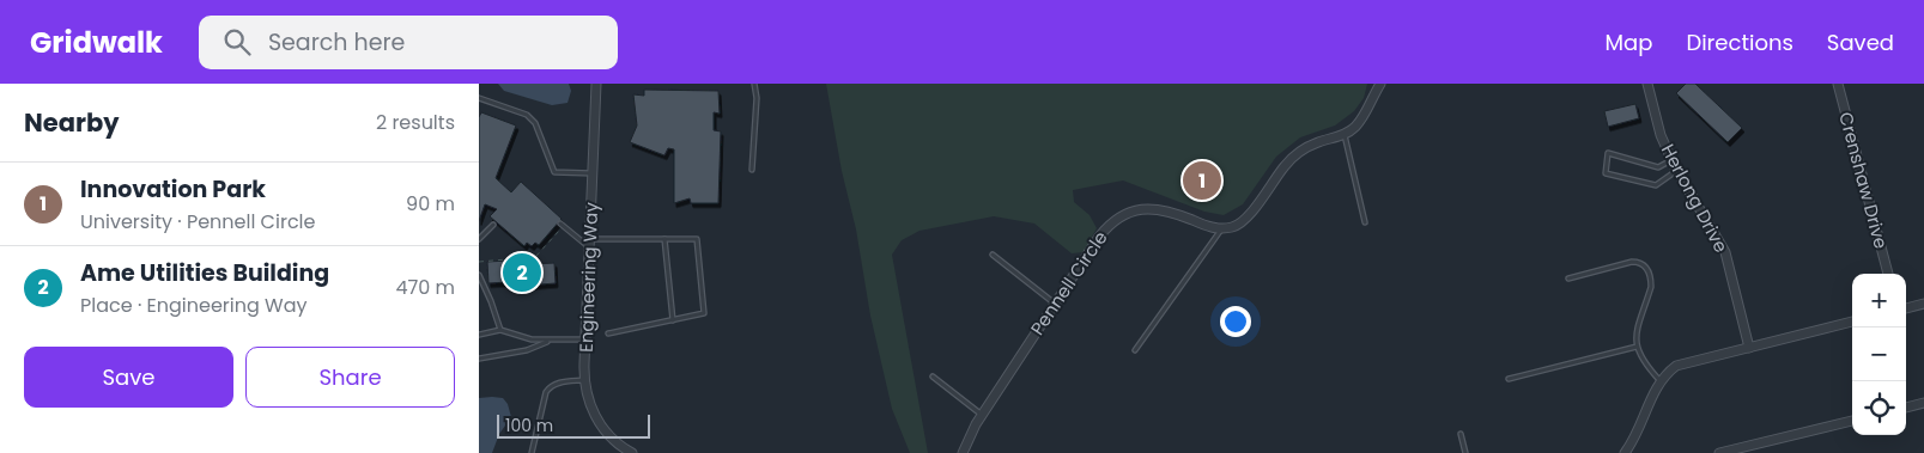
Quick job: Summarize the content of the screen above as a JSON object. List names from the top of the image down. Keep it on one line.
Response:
{"streets":{"street":["Crenshaw Drive","Herlong Drive","Engineering Way","Pennell Circle"]},"scale_bar":"100 m","page":{"header":"Gridwalk","search":"Search here","nav":["Map","Directions","Saved"],"heading":["Nearby","2 results"],"pins":["1","2"],"list":[{"mark":"1","name":"Innovation Park","note":"University · Pennell Circle","value":"90 m"},{"mark":"2","name":"Ame Utilities Building","note":"Place · Engineering Way","value":"470 m"}],"map_buttons":["+","−"],"buttons":["Save","Share"],"scale":"100 m"}}
